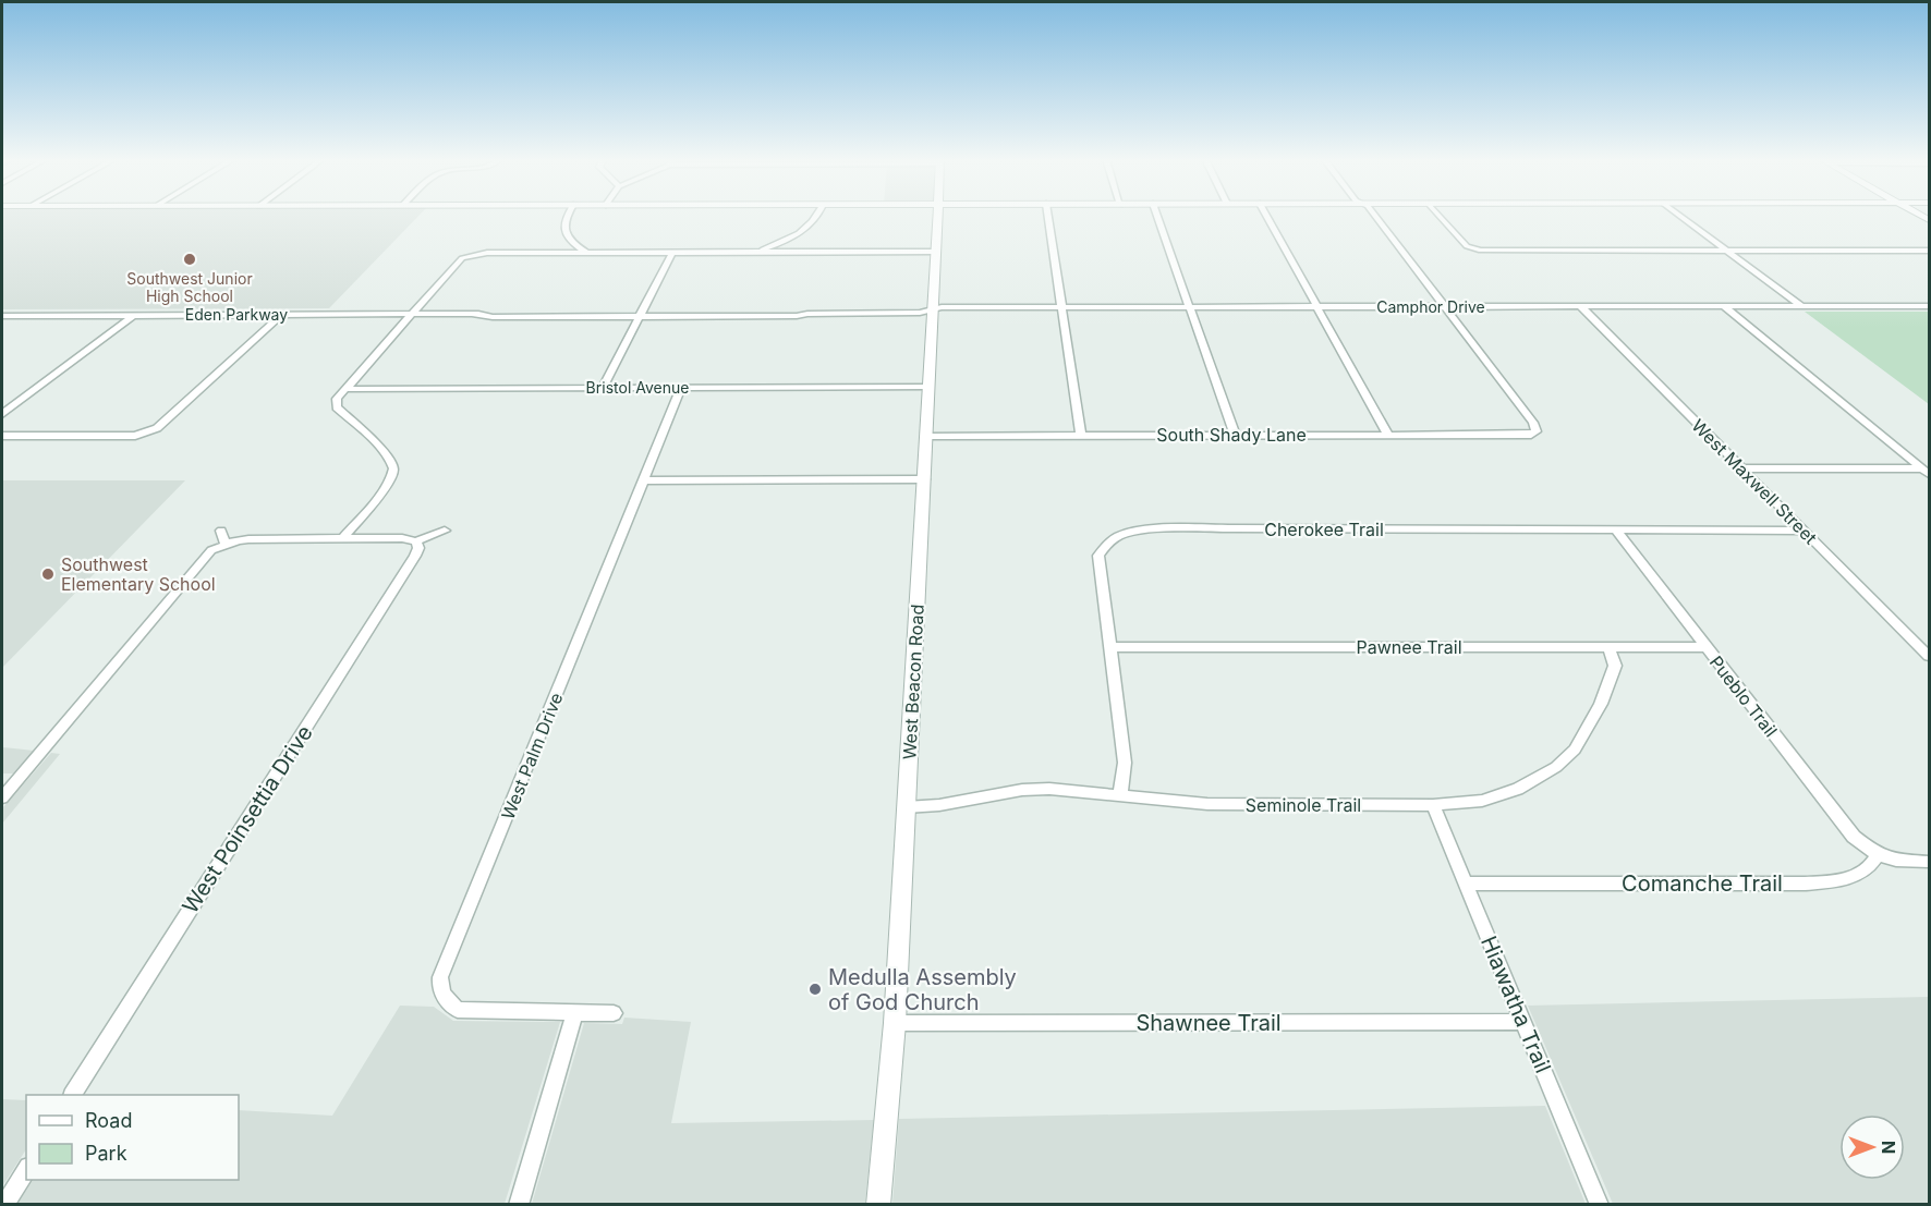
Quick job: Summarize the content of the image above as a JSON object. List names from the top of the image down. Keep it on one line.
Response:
{"streets":{"street":["Camphor Drive","Eden Parkway","Bristol Avenue","South Shady Lane","West Maxwell Street","Cherokee Trail","Pawnee Trail","West Beacon Road","Pueblo Trail","West Palm Drive","Seminole Trail","West Poinsettia Drive","Comanche Trail","Hiawatha Trail","Shawnee Trail"]},"crossings":[["Camphor Drive","Eden Parkway"],["Camphor Drive","South Shady Lane"],["Camphor Drive","West Maxwell Street"],["Camphor Drive","West Beacon Road"],["Eden Parkway","West Beacon Road"],["Bristol Avenue","West Beacon Road"],["Bristol Avenue","West Palm Drive"],["South Shady Lane","West Beacon Road"],["West Maxwell Street","Cherokee Trail"],["Cherokee Trail","Pawnee Trail"],["Cherokee Trail","Pueblo Trail"],["Cherokee Trail","Seminole Trail"],["Pawnee Trail","Pueblo Trail"],["Pawnee Trail","Seminole Trail"],["West Beacon Road","Seminole Trail"],["West Beacon Road","Shawnee Trail"],["Pueblo Trail","Comanche Trail"],["Seminole Trail","Hiawatha Trail"],["Comanche Trail","Hiawatha Trail"],["Hiawatha Trail","Shawnee Trail"]],"places":["Southwest Junior High School","Southwest Elementary School","Medulla Assembly of God Church"],"legend":["Road","Park"],"north":"right"}
